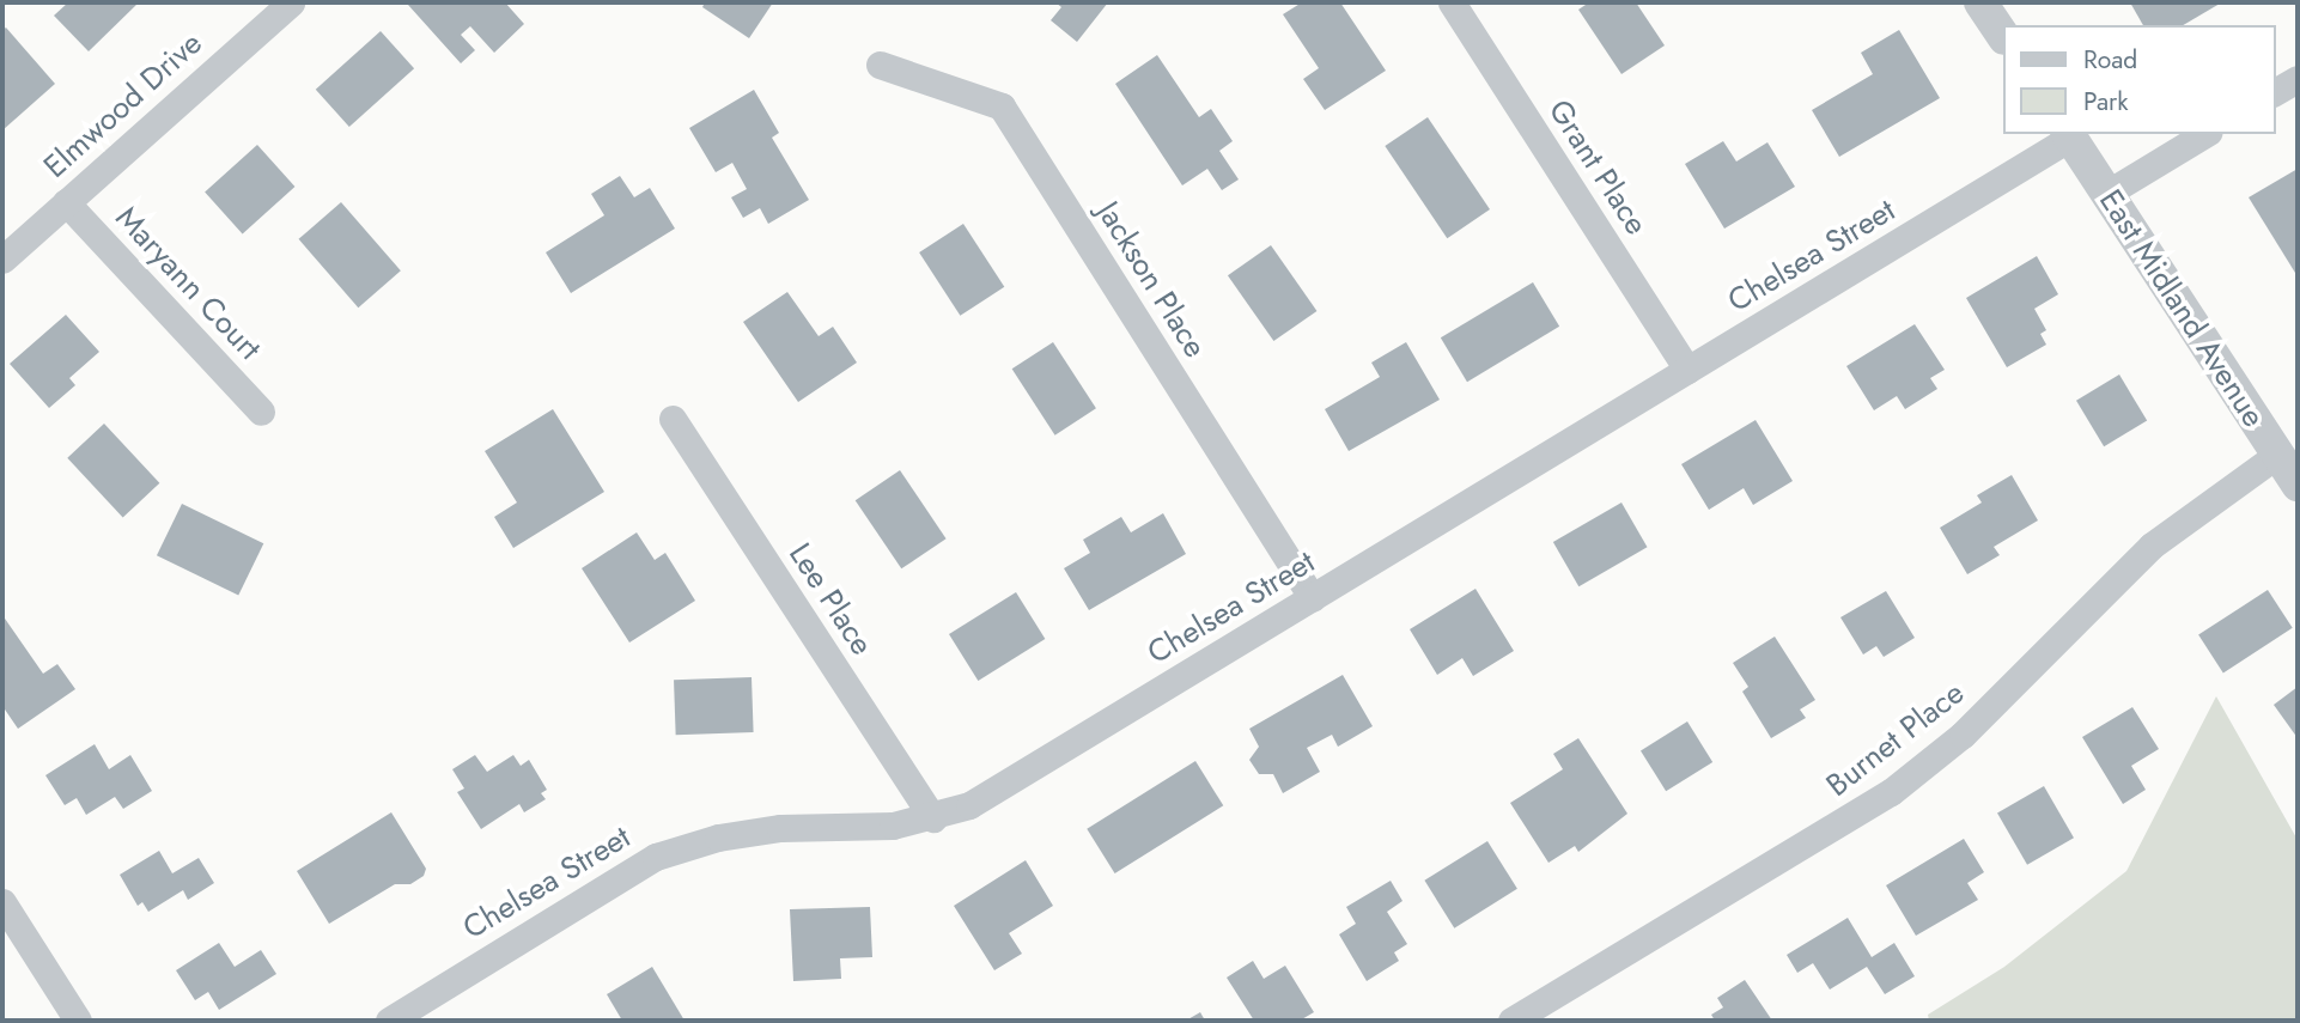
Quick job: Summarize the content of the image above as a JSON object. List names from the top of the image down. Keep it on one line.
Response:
{"streets":{"street":["Elmwood Drive","Grant Place","Chelsea Street","Jackson Place","Maryann Court","East Midland Avenue","Lee Place","Burnet Place"]},"crossings":[["Elmwood Drive","Maryann Court"],["Grant Place","Chelsea Street"],["Chelsea Street","Jackson Place"],["Chelsea Street","East Midland Avenue"],["Chelsea Street","Lee Place"],["East Midland Avenue","Burnet Place"]],"legend":["Road","Park"]}
